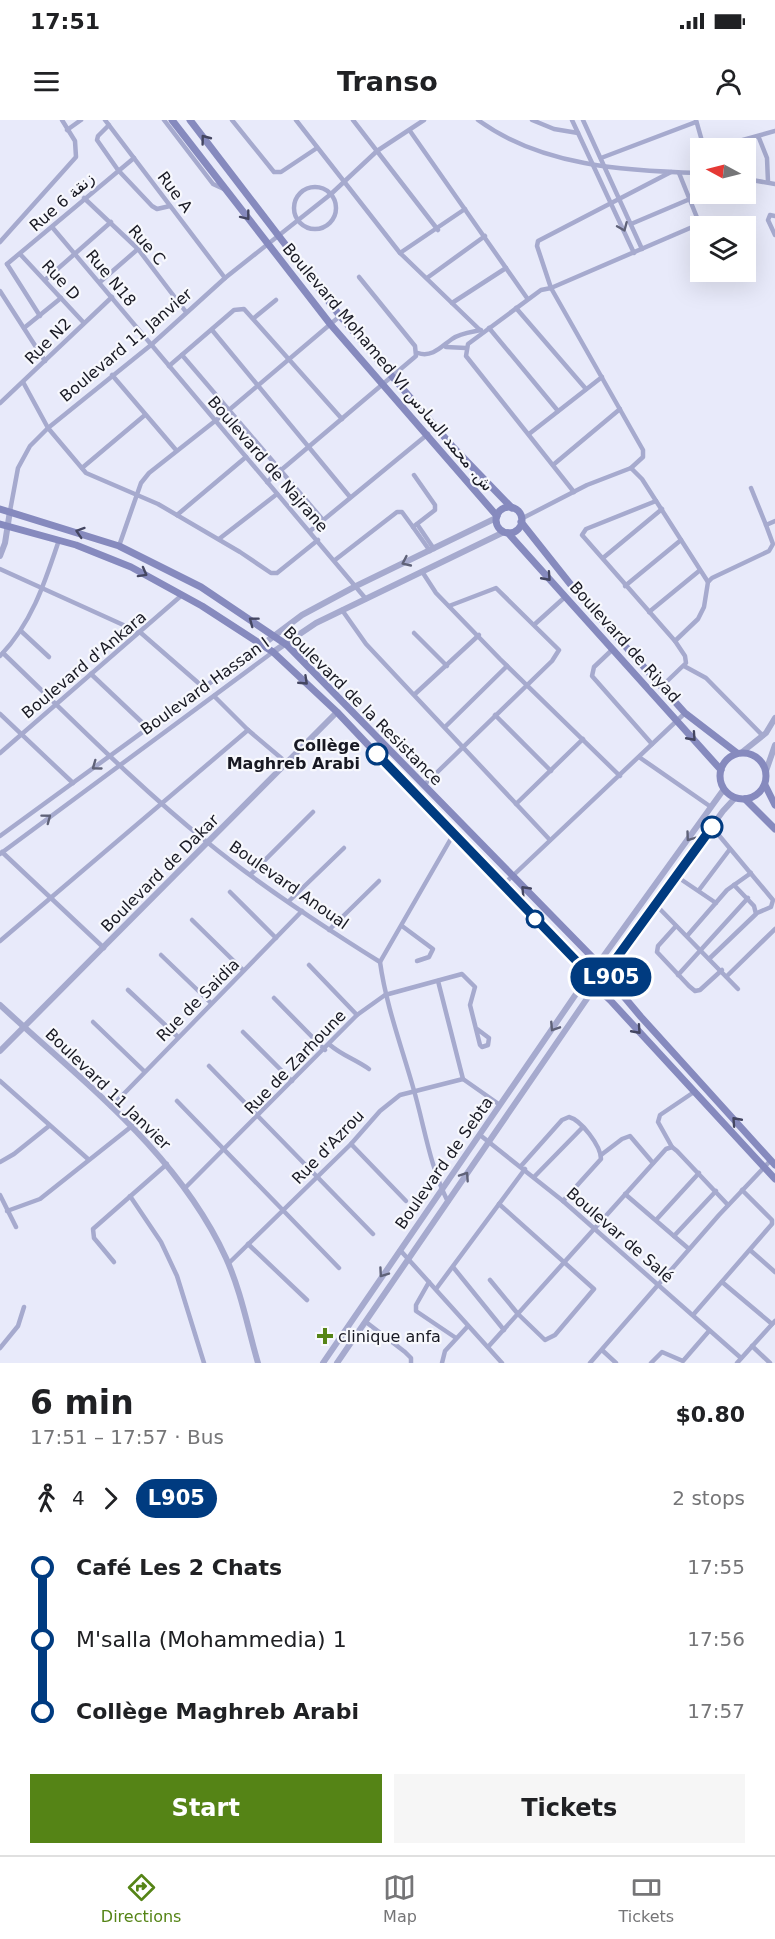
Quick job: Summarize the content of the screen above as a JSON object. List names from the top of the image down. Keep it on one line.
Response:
{"streets":{"main road":["Boulevard Mohamed VI ش. محمد السادس","Boulevard de Riyad","Boulevard de la Resistance"],"street":["Rue A","Rue 6 زنقة","Rue C","Rue N18","Rue D","Rue N2","Boulevard 11 Janvier","Boulevard de Najrane","Boulevard d'Ankara","Boulevard Hassan I","Boulevard de Dakar","Boulevard Anoual","Rue de Saidia","Rue de Zarhoune","Rue d'Azrou","Boulevard de Sebta","Boulevar de Salé"]},"crossings":[["Rue A","Rue 6 زنقة"],["Rue A","Boulevard 11 Janvier"],["Rue 6 زنقة","Rue C"],["Rue 6 زنقة","Rue N18"],["Rue 6 زنقة","Rue D"],["Rue C","Boulevard 11 Janvier"],["Rue N18","Rue N2"],["Rue N18","Boulevard 11 Janvier"],["Rue N18","Boulevard de Najrane"],["Rue D","Rue N2"],["Boulevard 11 Janvier","Boulevard Mohamed VI ش. محمد السادس"],["Boulevard 11 Janvier","Boulevard de Najrane"],["Boulevard 11 Janvier","Boulevard de la Resistance"],["Boulevard 11 Janvier","Boulevard de Dakar"],["Boulevard 11 Janvier","Rue de Saidia"],["Boulevard 11 Janvier","Rue de Zarhoune"],["Boulevard 11 Janvier","Rue d'Azrou"],["Boulevard Mohamed VI ش. محمد السادس","Boulevard de Riyad"],["Boulevard Mohamed VI ش. محمد السادس","Boulevard Hassan I"],["Boulevard de Najrane","Boulevard Hassan I"],["Boulevard de Riyad","Boulevard Hassan I"],["Boulevard d'Ankara","Boulevard de la Resistance"],["Boulevard d'Ankara","Boulevard Anoual"],["Boulevard Hassan I","Boulevard de la Resistance"],["Boulevard Hassan I","Boulevard Anoual"],["Boulevard de la Resistance","Boulevard de Dakar"],["Boulevard de la Resistance","Boulevard de Sebta"],["Boulevard de Dakar","Boulevard Anoual"],["Boulevard Anoual","Rue de Saidia"],["Boulevard de Sebta","Boulevar de Salé"]],"places":{"other":["Collège Maghreb Arabi"],"health":["clinique anfa"]},"lines":["bus line L905"],"north":"left","page":{"status":"17:51","header":"Transo","on_map":"L905","heading":["6 min","17:51 – 17:57 · Bus","$0.80"],"legs":["4","L905","2 stops"],"list":[{"name":"Café Les 2 Chats","value":"17:55"},{"name":"M'salla (Mohammedia) 1","value":"17:56"},{"name":"Collège Maghreb Arabi","value":"17:57"}],"buttons":["Start","Tickets"],"tabs":["Directions","Map","Tickets"]}}
